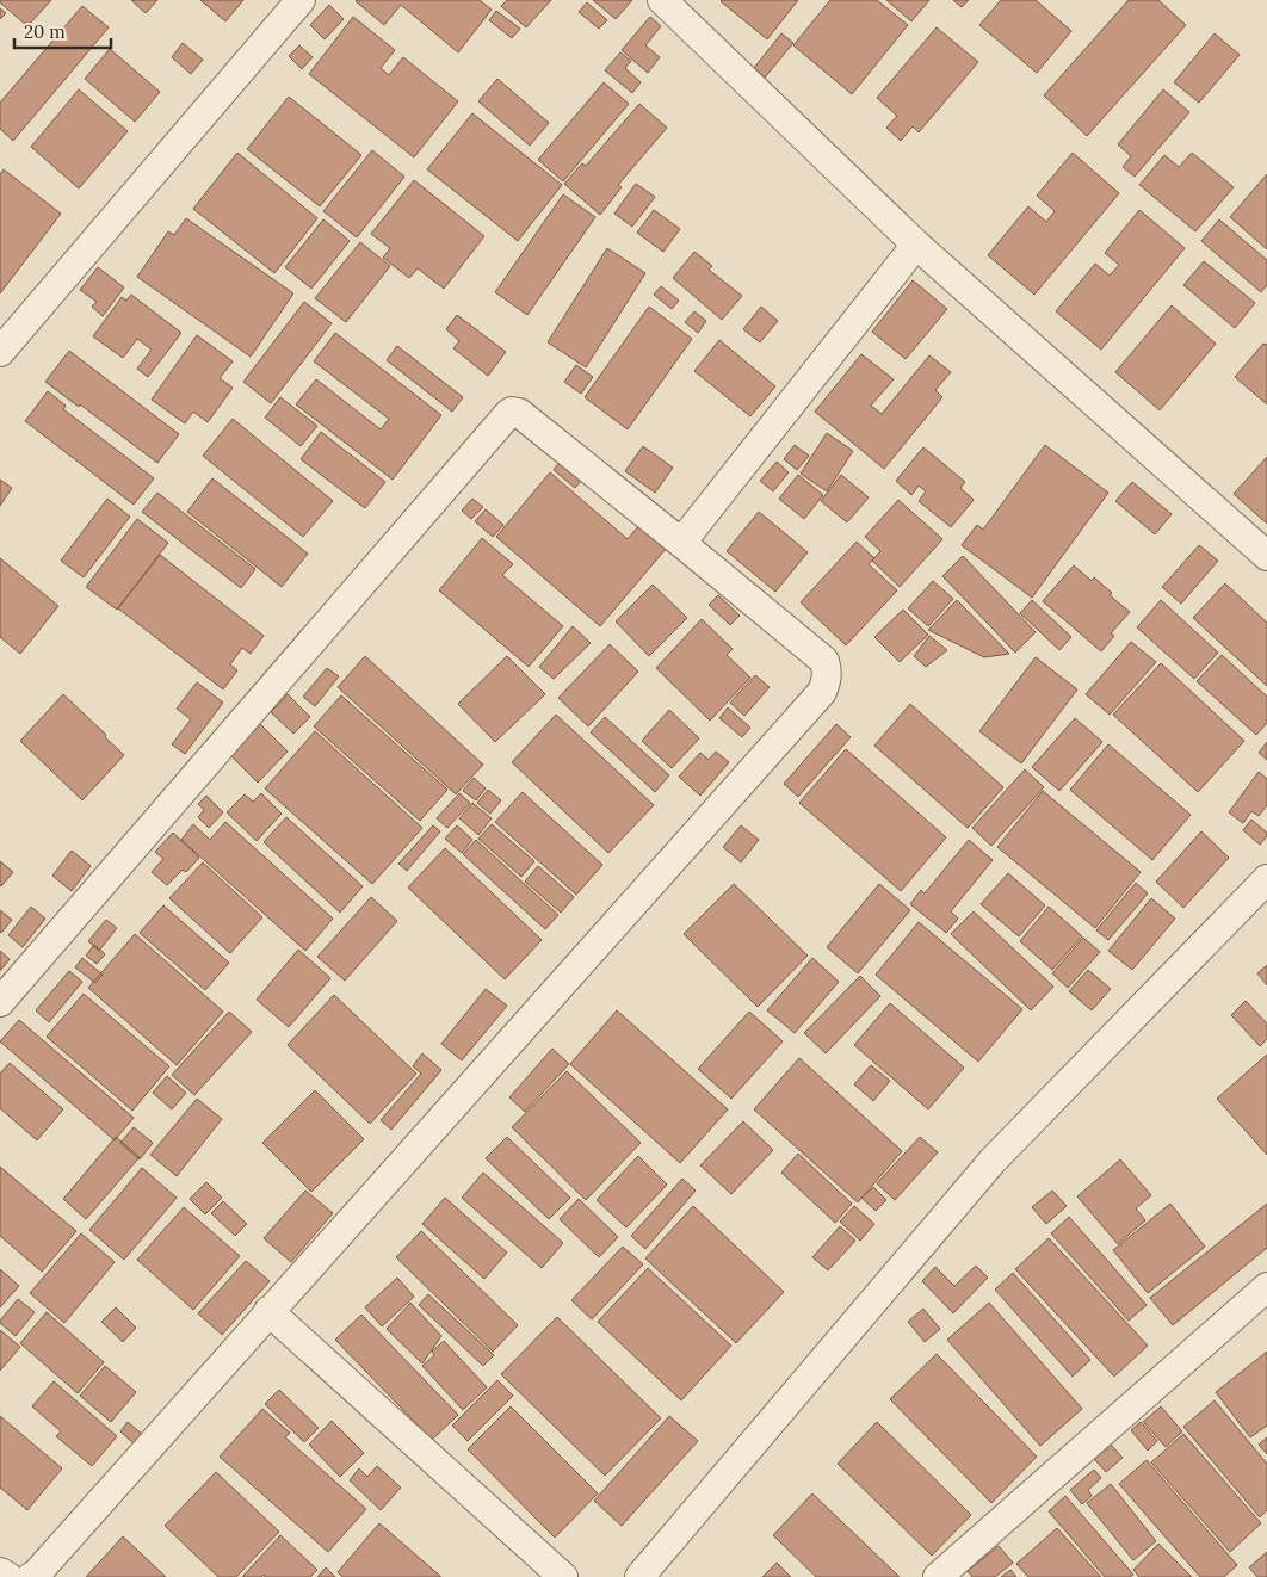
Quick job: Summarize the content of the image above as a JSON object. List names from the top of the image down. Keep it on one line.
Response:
{"scale_bar":"20 m"}
